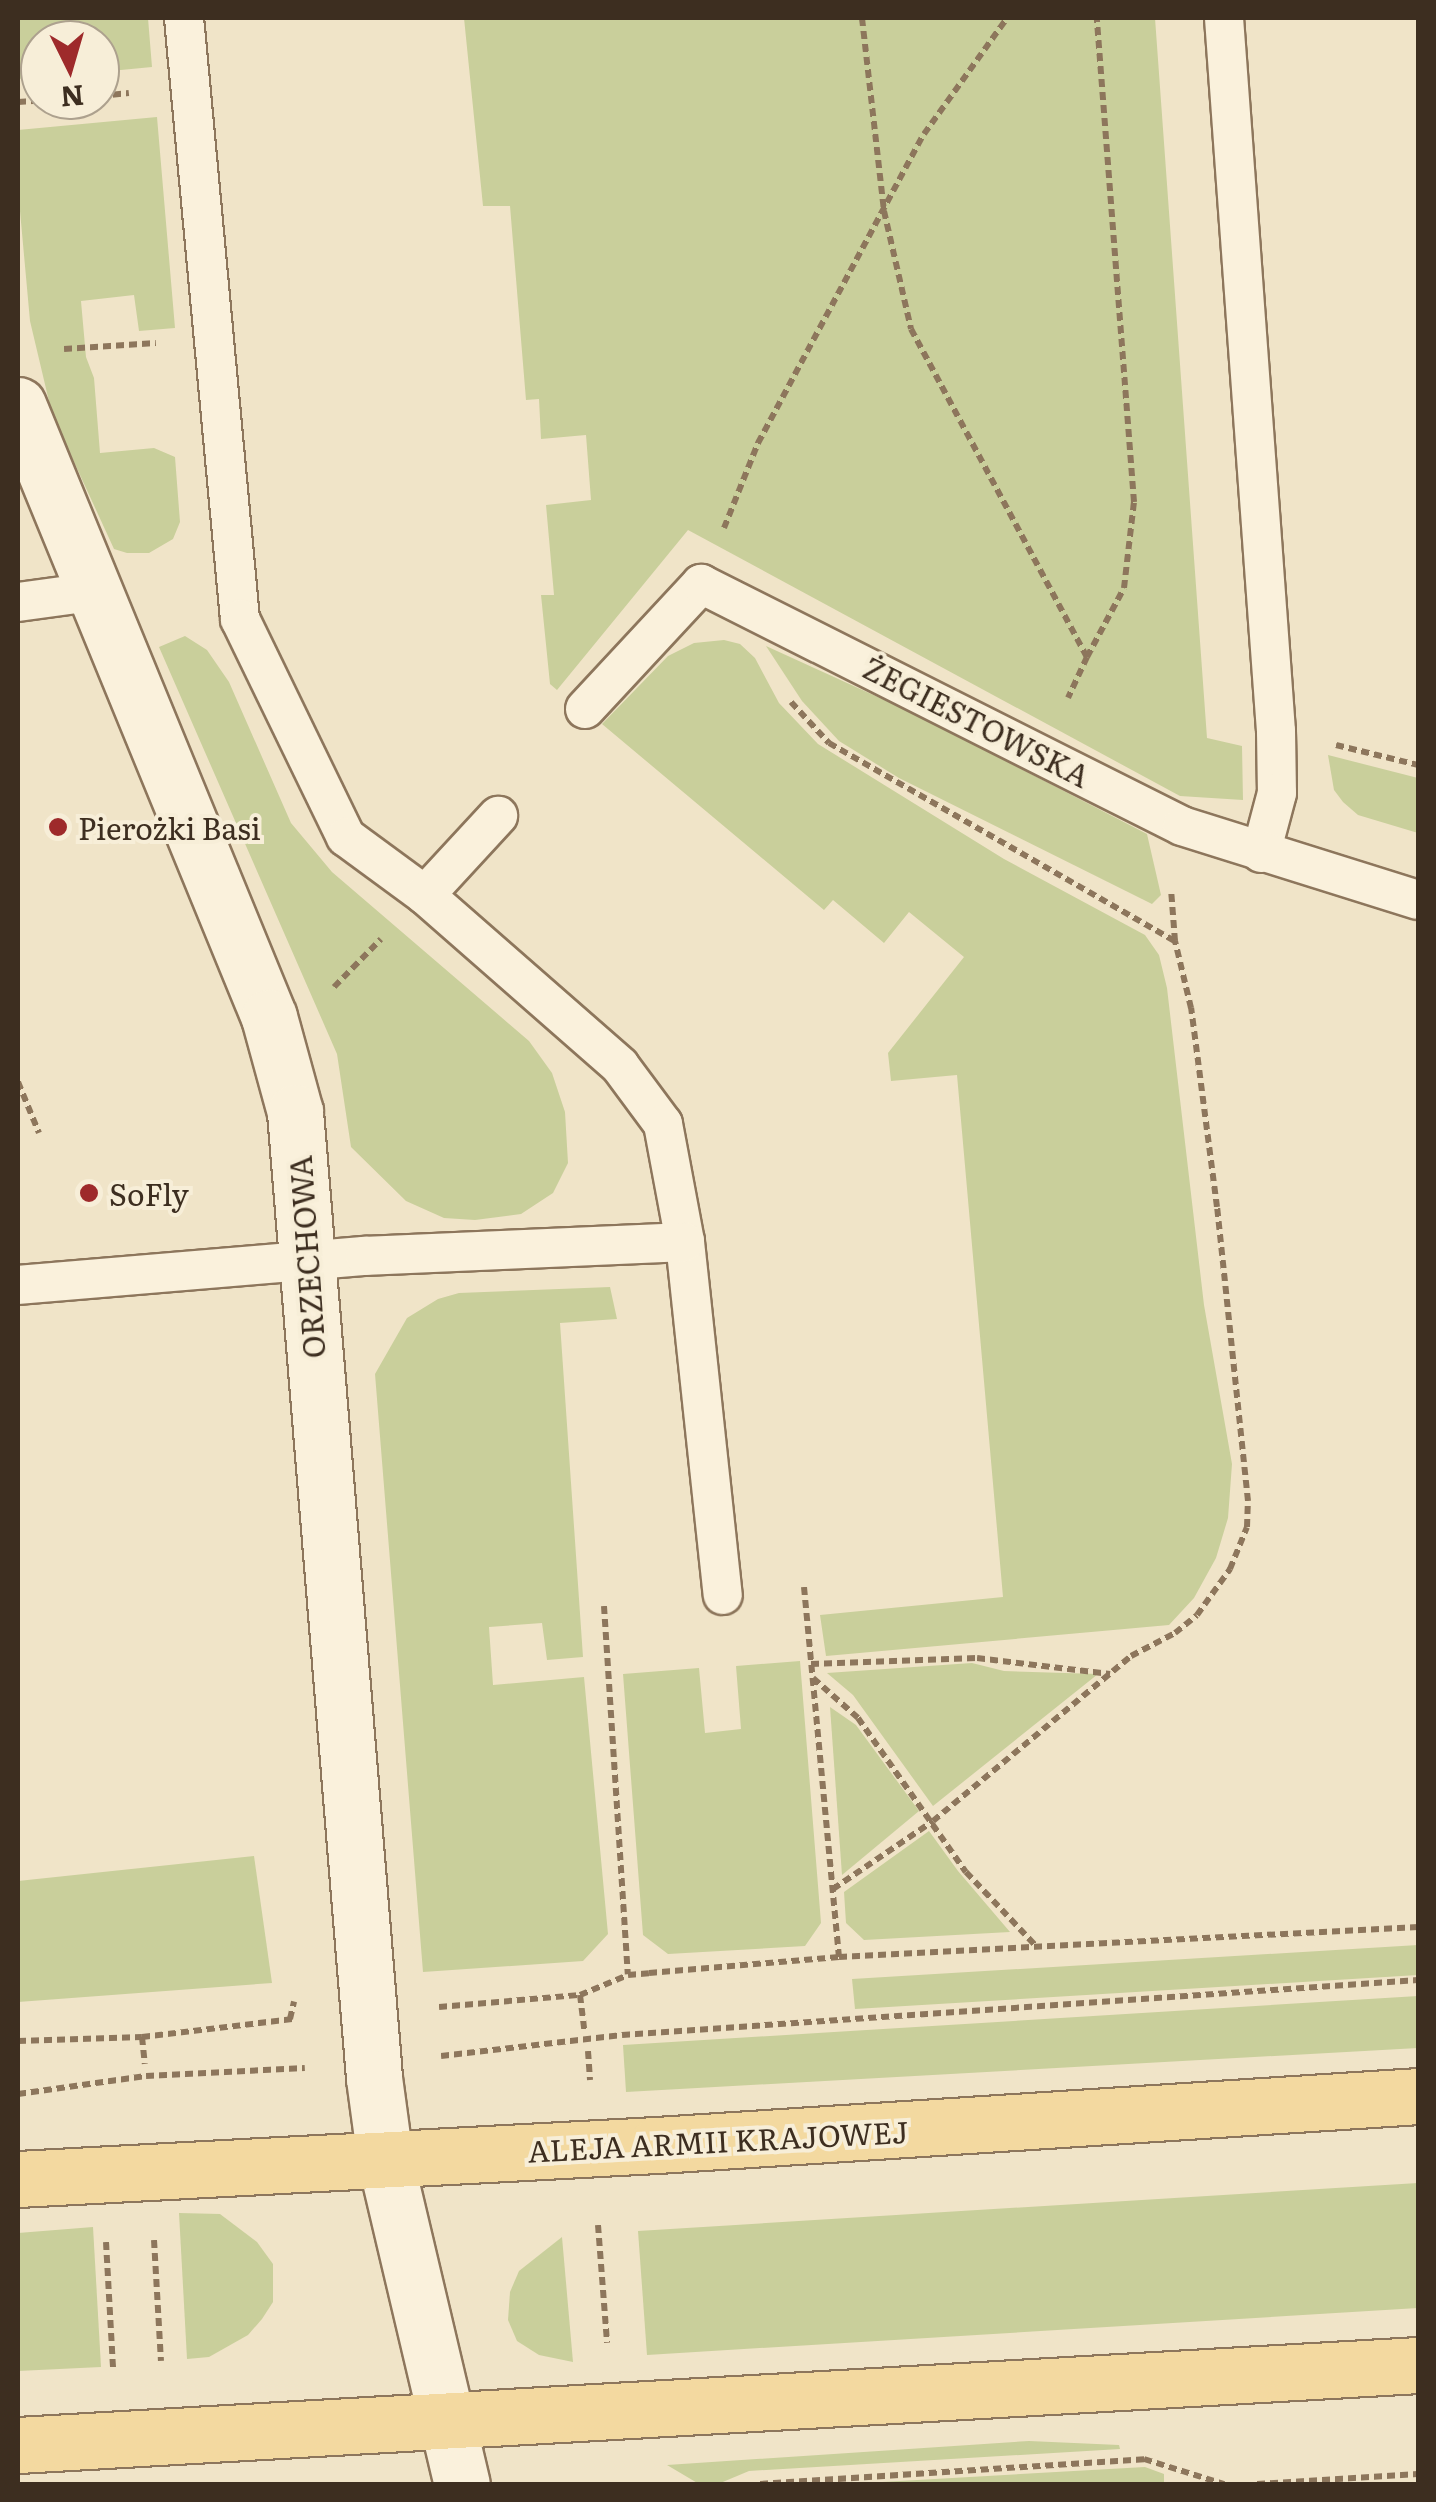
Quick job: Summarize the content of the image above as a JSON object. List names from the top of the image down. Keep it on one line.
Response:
{"streets":{"main road":["ALEJA ARMII KRAJOWEJ"],"street":["ORZECHOWA"],"lane":["ŻEGIESTOWSKA"]},"crossings":[["ORZECHOWA","ALEJA ARMII KRAJOWEJ"]],"places":["Pierożki Basi","SoFly"],"north":"bottom"}
